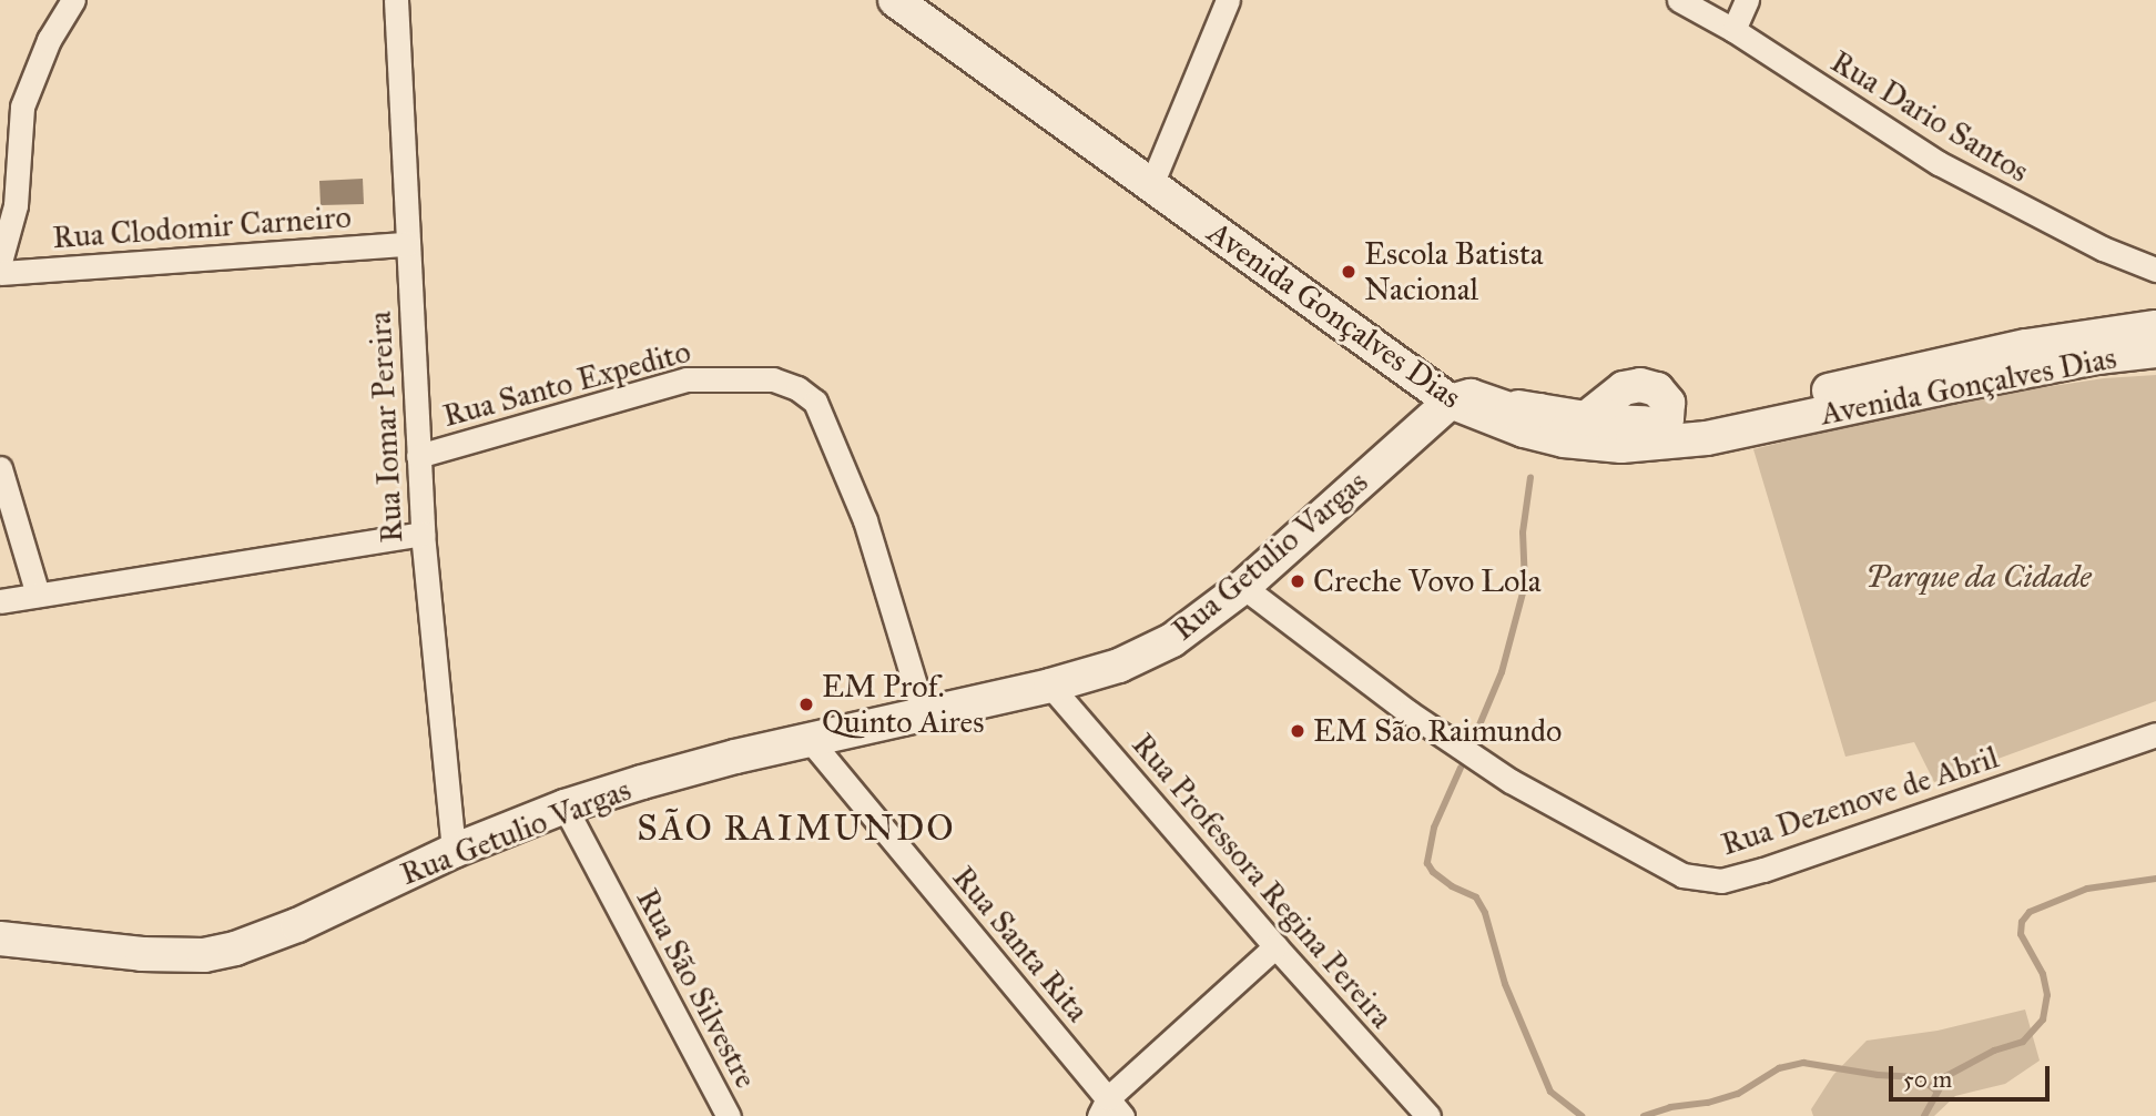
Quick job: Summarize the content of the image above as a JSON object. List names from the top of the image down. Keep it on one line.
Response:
{"streets":{"main road":["Avenida Gonçalves Dias","Rua Getulio Vargas"],"street":["Rua Dario Santos","Rua Clodomir Carneiro","Rua Santo Expedito","Rua Iomar Pereira","Rua Dezenove de Abril","Rua Professora Regina Pereira","Rua Santa Rita","Rua São Silvestre"]},"crossings":[["Rua Clodomir Carneiro","Rua Iomar Pereira"],["Avenida Gonçalves Dias","Rua Getulio Vargas"],["Rua Santo Expedito","Rua Iomar Pereira"],["Rua Santo Expedito","Rua Getulio Vargas"],["Rua Iomar Pereira","Rua Getulio Vargas"],["Rua Getulio Vargas","Rua Dezenove de Abril"],["Rua Getulio Vargas","Rua Professora Regina Pereira"],["Rua Getulio Vargas","Rua Santa Rita"],["Rua Getulio Vargas","Rua São Silvestre"]],"districts":["SÃO RAIMUNDO"],"parks":["Parque da Cidade"],"places":["Escola Batista Nacional","Creche Vovo Lola","EM Prof. Quinto Aires","EM São Raimundo"],"scale_bar":"50 m"}
